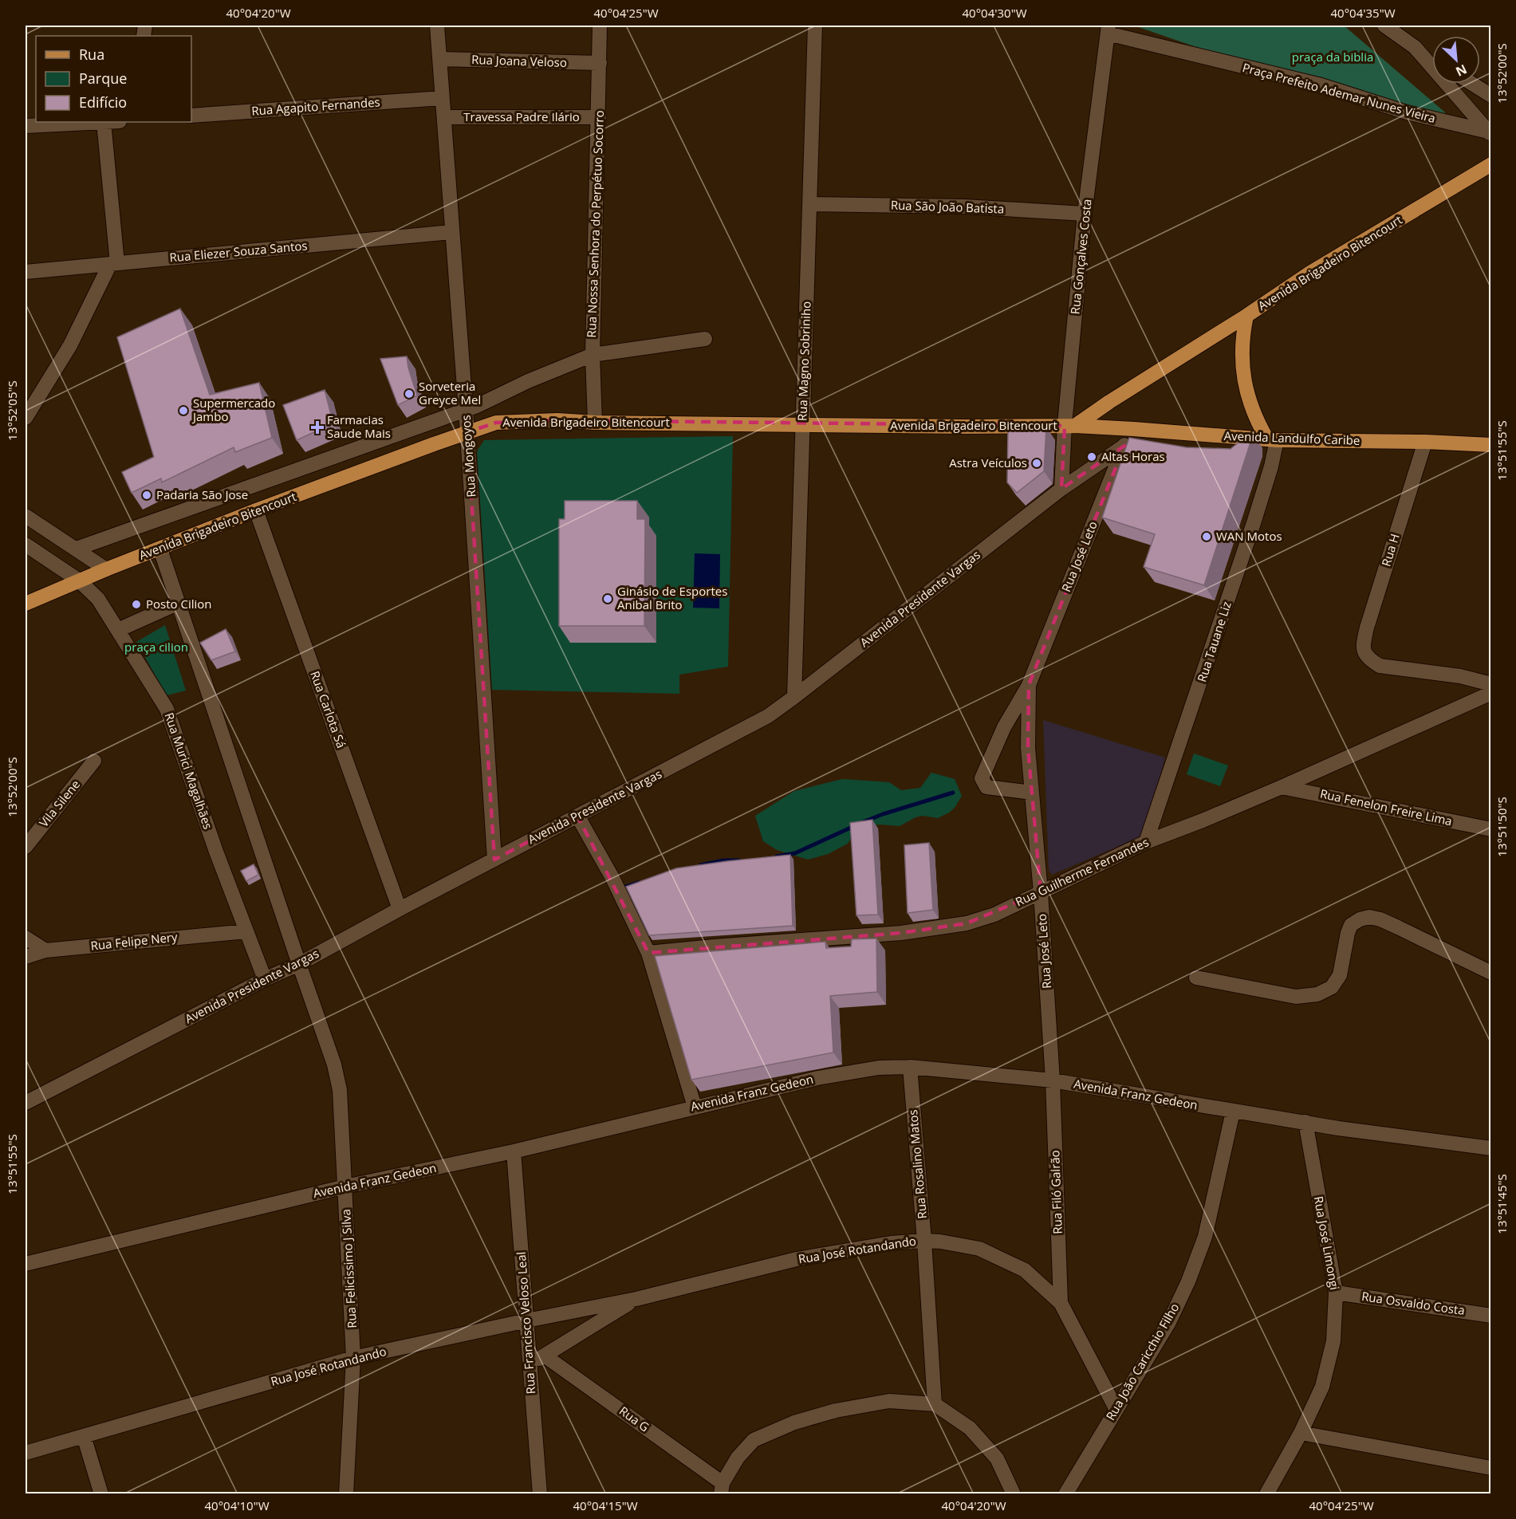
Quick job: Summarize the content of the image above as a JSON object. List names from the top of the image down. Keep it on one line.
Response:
{"streets":{"main road":["Avenida Brigadeiro Bitencourt","Avenida Landulfo Caribe"],"street":["Rua Joana Veloso","Praça Prefeito Ademar Nunes Vieira","Rua Agapito Fernandes","Travessa Padre Ilário","Rua São João Batista","Rua Nossa Senhora do Perpétuo Socorro","Rua Eliezer Souza Santos","Rua Gonçalves Costa","Rua Magno Sobriniho","Rua Mongoyos","Rua H","Rua José Leto","Avenida Presidente Vargas","Rua Tauane Liz","Rua Carlota Sá","Rua Murici Magalhães","Vila Silene","Rua Fenelon Freire Lima","Rua Guilherme Fernandes","Rua Felipe Nery","Avenida Franz Gedeon","Rua Rosalino Matos","Rua Filó Galrão","Rua José Limongi","Rua José Rotandando","Rua Felicissimo J Silva","Rua Osvaldo Costa","Rua Francisco Veloso Leal","Rua João Caricchio Filho","Rua G"]},"crossings":[["Rua Joana Veloso","Rua Nossa Senhora do Perpétuo Socorro"],["Rua Joana Veloso","Rua Mongoyos"],["Praça Prefeito Ademar Nunes Vieira","Rua Gonçalves Costa"],["Rua Agapito Fernandes","Rua Mongoyos"],["Travessa Padre Ilário","Rua Nossa Senhora do Perpétuo Socorro"],["Travessa Padre Ilário","Rua Mongoyos"],["Rua São João Batista","Rua Gonçalves Costa"],["Rua São João Batista","Rua Magno Sobriniho"],["Rua Nossa Senhora do Perpétuo Socorro","Avenida Brigadeiro Bitencourt"],["Rua Eliezer Souza Santos","Rua Mongoyos"],["Rua Gonçalves Costa","Avenida Brigadeiro Bitencourt"],["Rua Gonçalves Costa","Avenida Landulfo Caribe"],["Rua Gonçalves Costa","Avenida Presidente Vargas"],["Avenida Brigadeiro Bitencourt","Rua Magno Sobriniho"],["Avenida Brigadeiro Bitencourt","Avenida Landulfo Caribe"],["Avenida Brigadeiro Bitencourt","Rua Mongoyos"],["Avenida Brigadeiro Bitencourt","Rua Carlota Sá"],["Avenida Brigadeiro Bitencourt","Rua Murici Magalhães"],["Rua Magno Sobriniho","Avenida Presidente Vargas"],["Avenida Landulfo Caribe","Rua H"],["Avenida Landulfo Caribe","Rua José Leto"],["Avenida Landulfo Caribe","Rua Tauane Liz"],["Rua Mongoyos","Avenida Presidente Vargas"],["Rua José Leto","Avenida Presidente Vargas"],["Rua José Leto","Rua Guilherme Fernandes"],["Rua José Leto","Avenida Franz Gedeon"],["Rua José Leto","Rua Filó Galrão"],["Avenida Presidente Vargas","Rua Carlota Sá"],["Avenida Presidente Vargas","Rua Murici Magalhães"],["Avenida Presidente Vargas","Rua Felicissimo J Silva"],["Rua Tauane Liz","Rua Guilherme Fernandes"],["Rua Murici Magalhães","Rua Felipe Nery"],["Rua Fenelon Freire Lima","Rua Guilherme Fernandes"],["Avenida Franz Gedeon","Rua Rosalino Matos"],["Avenida Franz Gedeon","Rua Filó Galrão"],["Avenida Franz Gedeon","Rua José Limongi"],["Avenida Franz Gedeon","Rua Felicissimo J Silva"],["Avenida Franz Gedeon","Rua Francisco Veloso Leal"],["Avenida Franz Gedeon","Rua João Caricchio Filho"],["Rua Rosalino Matos","Rua José Rotandando"],["Rua Filó Galrão","Rua José Rotandando"],["Rua José Limongi","Rua Osvaldo Costa"],["Rua José Rotandando","Rua Felicissimo J Silva"],["Rua José Rotandando","Rua Francisco Veloso Leal"],["Rua José Rotandando","Rua João Caricchio Filho"],["Rua José Rotandando","Rua G"]],"parks":["praça da biblia","praça cilion"],"places":{"other":["Sorveteria Greyce Mel","Supermercado Jambo","Altas Horas","Astra Veículos","Padaria São Jose","WAN Motos","Ginásio de Esportes Anibal Brito","Posto Cilion"],"health":["Farmacias Saude Mais"]},"legend":["Rua","Parque","Edifício"],"north":"bottom right","coordinates":["40°04'20\"W","40°04'25\"W","40°04'30\"W","40°04'35\"W","13°52'00\"S","13°52'05\"S","13°51'55\"S","13°51'50\"S","13°51'45\"S","40°04'10\"W","40°04'15\"W"]}
